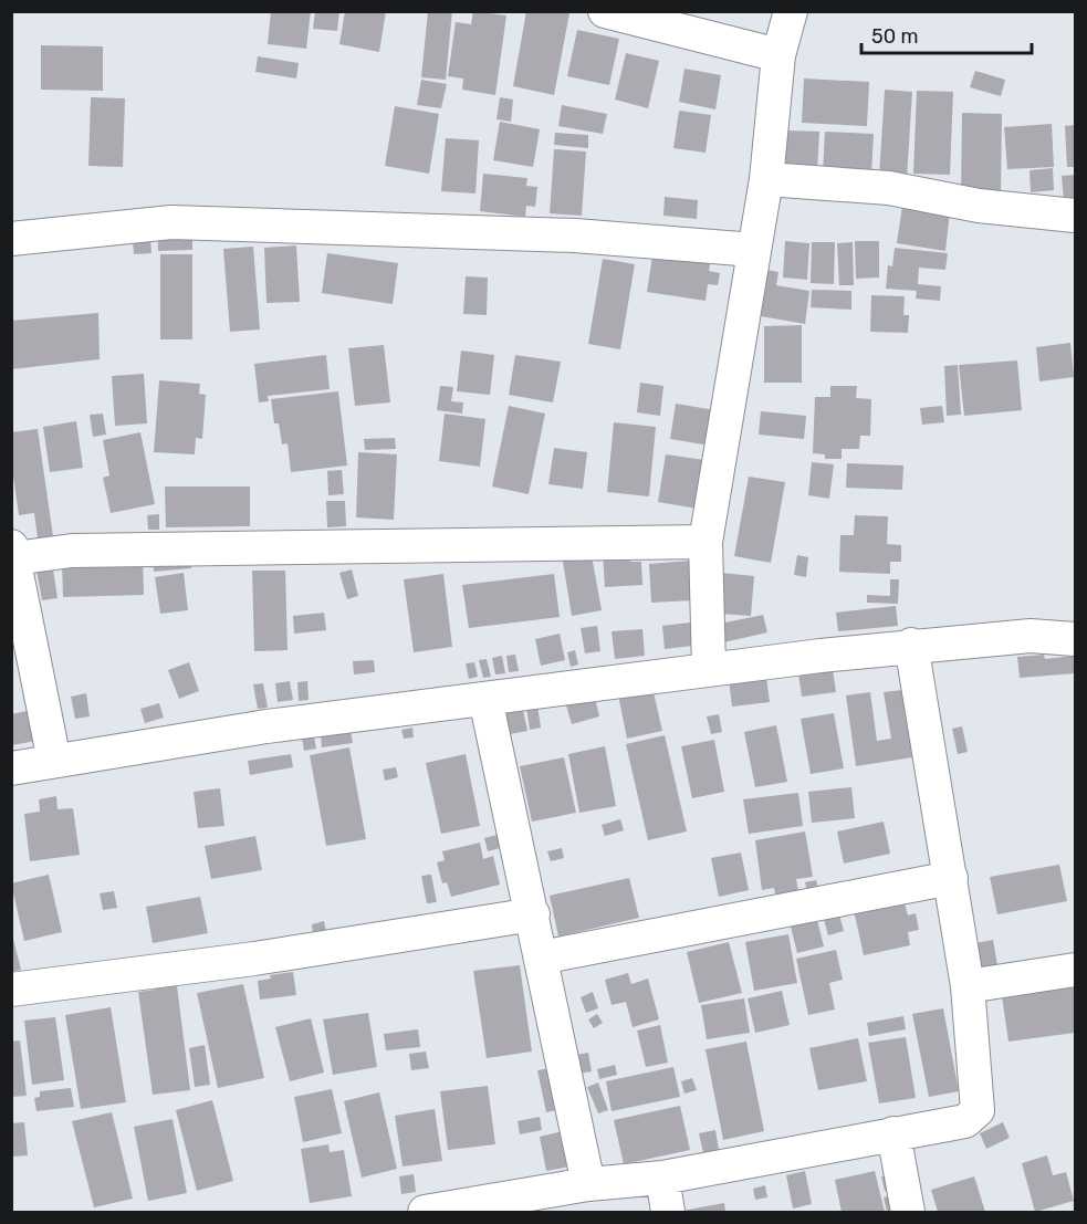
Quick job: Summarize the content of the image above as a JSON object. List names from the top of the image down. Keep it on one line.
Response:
{"scale_bar":"50 m"}
